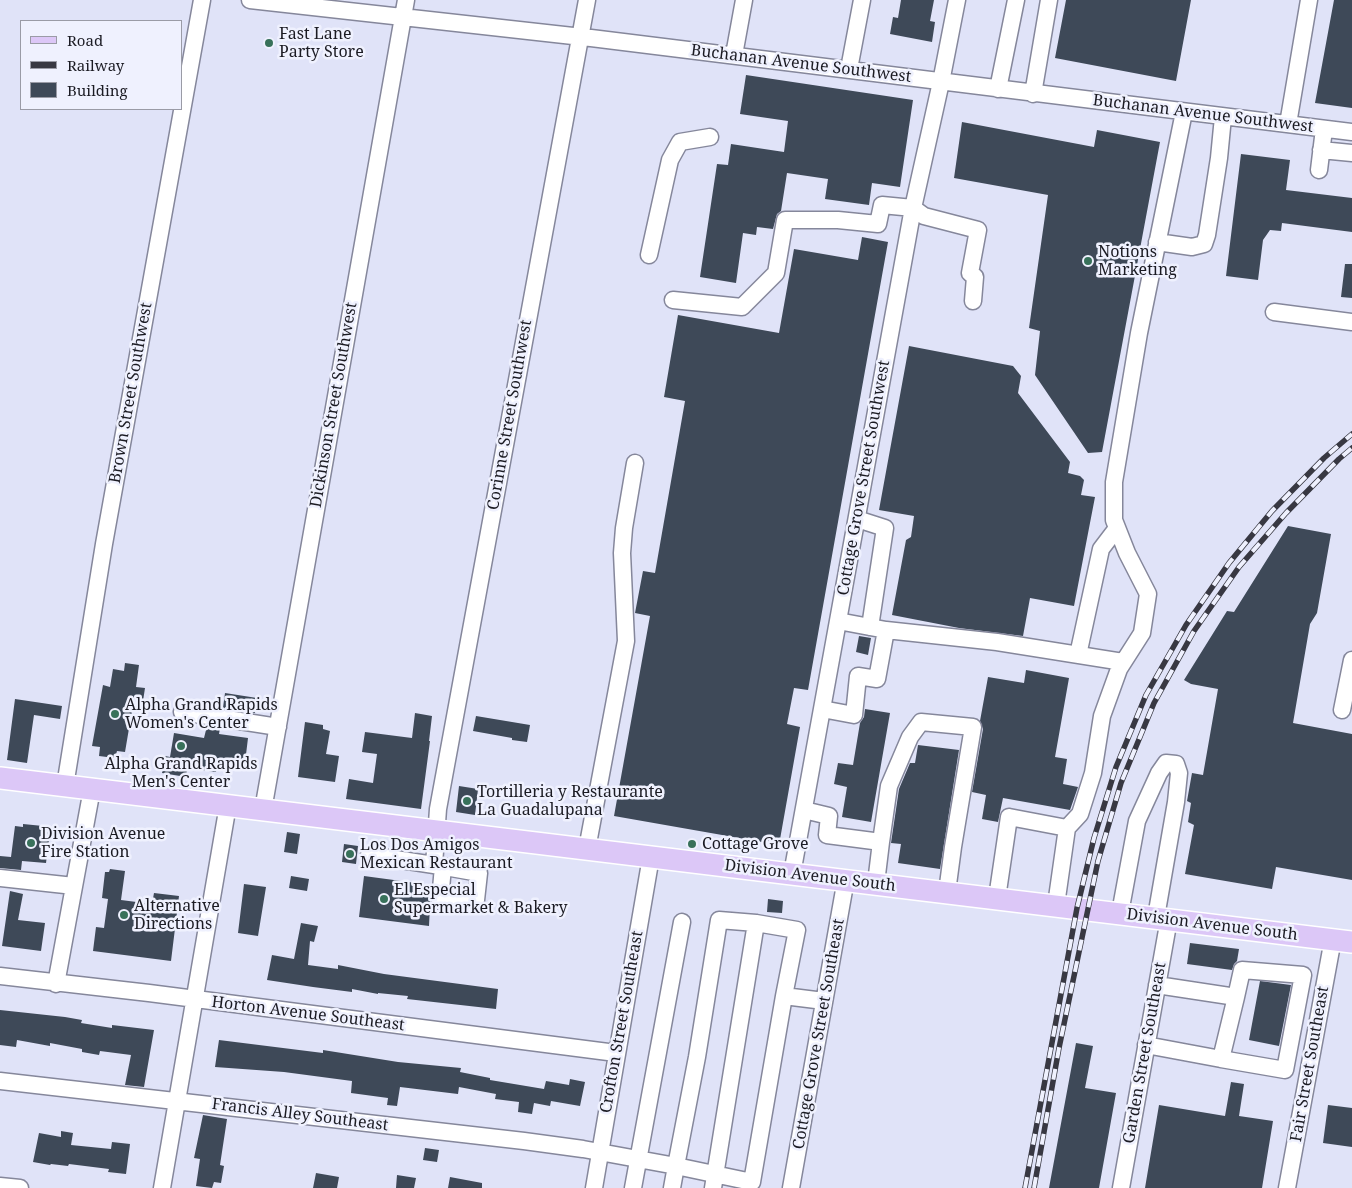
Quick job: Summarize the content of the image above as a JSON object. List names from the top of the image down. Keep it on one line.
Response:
{"streets":{"main road":["Division Avenue South"],"street":["Buchanan Avenue Southwest","Brown Street Southwest","Dickinson Street Southwest","Corinne Street Southwest","Cottage Grove Street Southwest","Horton Avenue Southeast","Crofton Street Southeast","Cottage Grove Street Southeast","Garden Street Southeast","Fair Street Southeast","Francis Alley Southeast"]},"crossings":[["Buchanan Avenue Southwest","Dickinson Street Southwest"],["Buchanan Avenue Southwest","Corinne Street Southwest"],["Buchanan Avenue Southwest","Cottage Grove Street Southwest"],["Brown Street Southwest","Division Avenue South"],["Dickinson Street Southwest","Division Avenue South"],["Corinne Street Southwest","Division Avenue South"],["Cottage Grove Street Southwest","Division Avenue South"],["Division Avenue South","Crofton Street Southeast"],["Division Avenue South","Cottage Grove Street Southeast"],["Division Avenue South","Garden Street Southeast"],["Division Avenue South","Fair Street Southeast"],["Horton Avenue Southeast","Crofton Street Southeast"],["Crofton Street Southeast","Francis Alley Southeast"]],"places":["Fast Lane Party Store","Notions Marketing","Alpha Grand Rapids Women's Center","Alpha Grand Rapids Men's Center","Tortilleria y Restaurante La Guadalupana","Division Avenue Fire Station","Cottage Grove","Los Dos Amigos Mexican Restaurant","El Especial Supermarket & Bakery","Alternative Directions"],"legend":["Road","Railway","Building"]}
